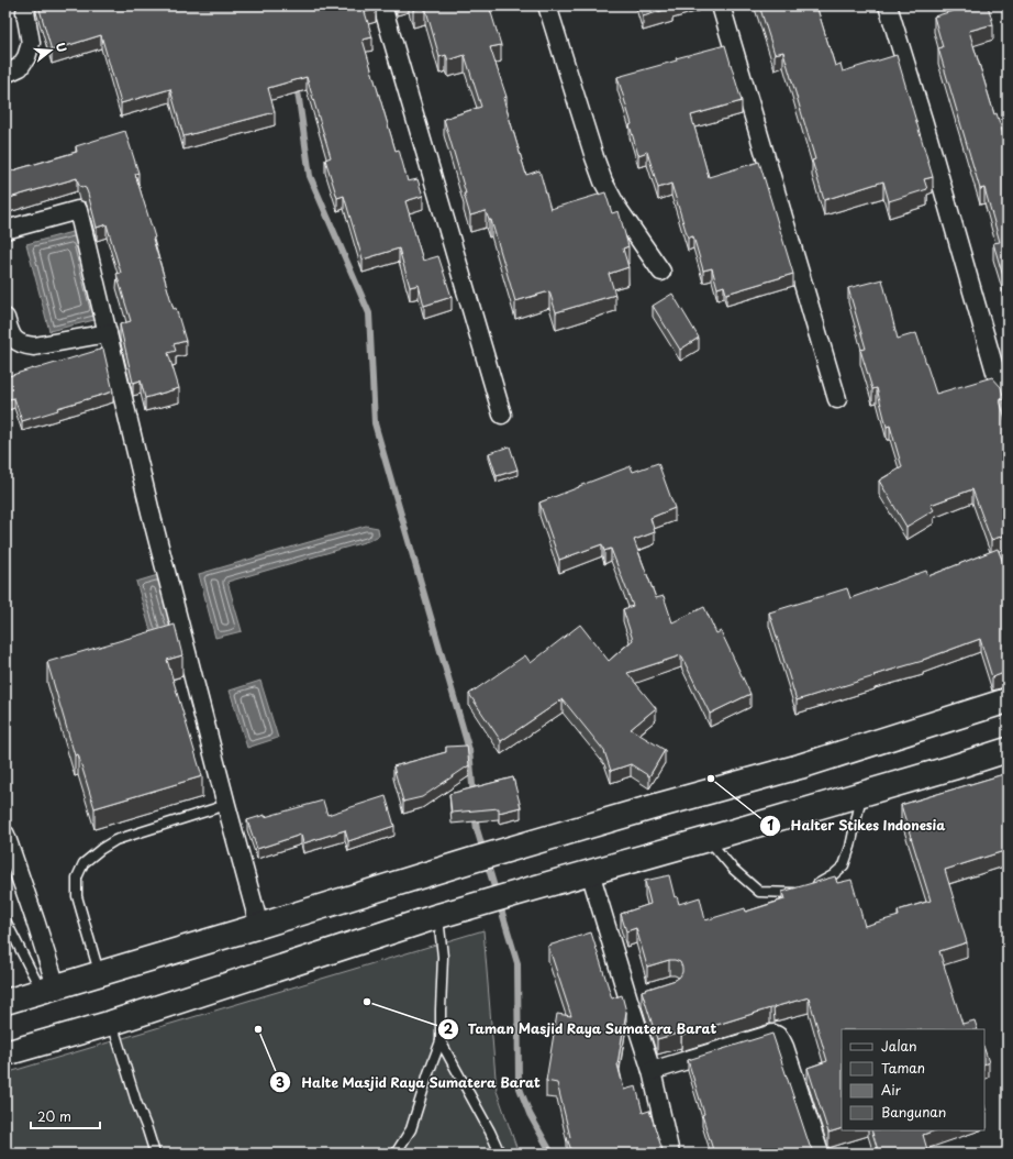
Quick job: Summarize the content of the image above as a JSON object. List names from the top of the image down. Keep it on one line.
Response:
{"places":["Halter Stikes Indonesia","Taman Masjid Raya Sumatera Barat","Halte Masjid Raya Sumatera Barat"],"legend":["Jalan","Taman","Air","Bangunan"],"scale_bar":"20 m","north":"right"}
